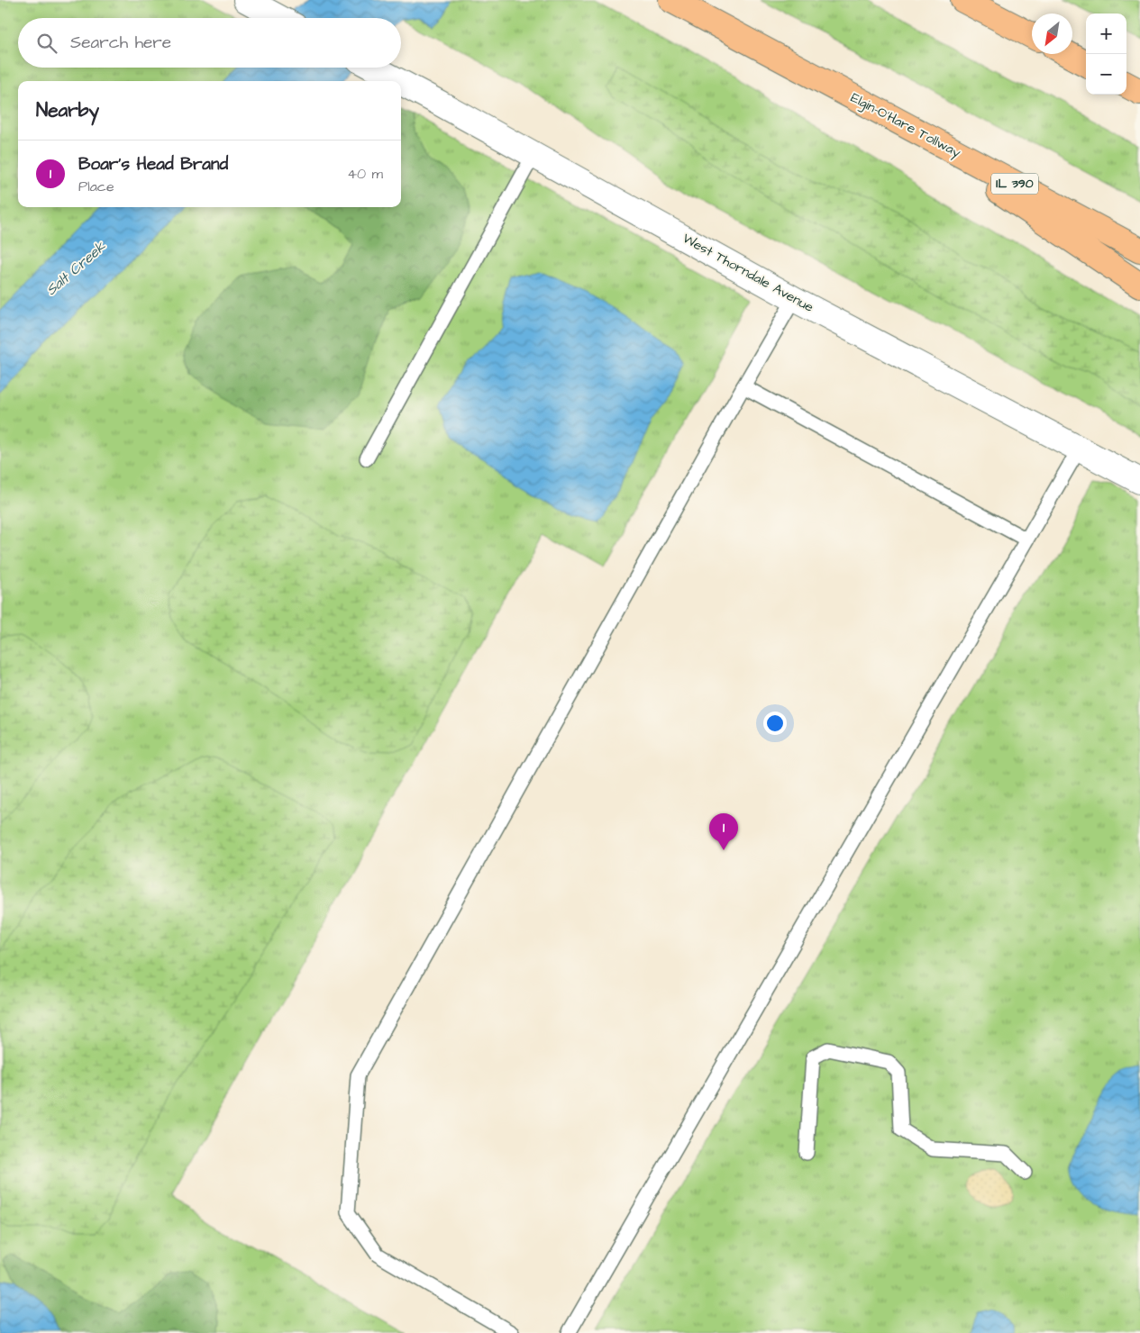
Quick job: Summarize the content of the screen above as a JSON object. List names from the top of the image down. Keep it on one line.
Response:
{"streets":{"highway":["Elgin-O'Hare Tollway","IL 390"],"street":["West Thorndale Avenue"]},"water":["Salt Creek"],"north":"bottom left","page":{"map_buttons":["+","−"],"search":"Search here","heading":"Nearby","list":[{"mark":"1","name":"Boar's Head Brand","note":"Place","value":"40 m"}],"pins":"1"}}
